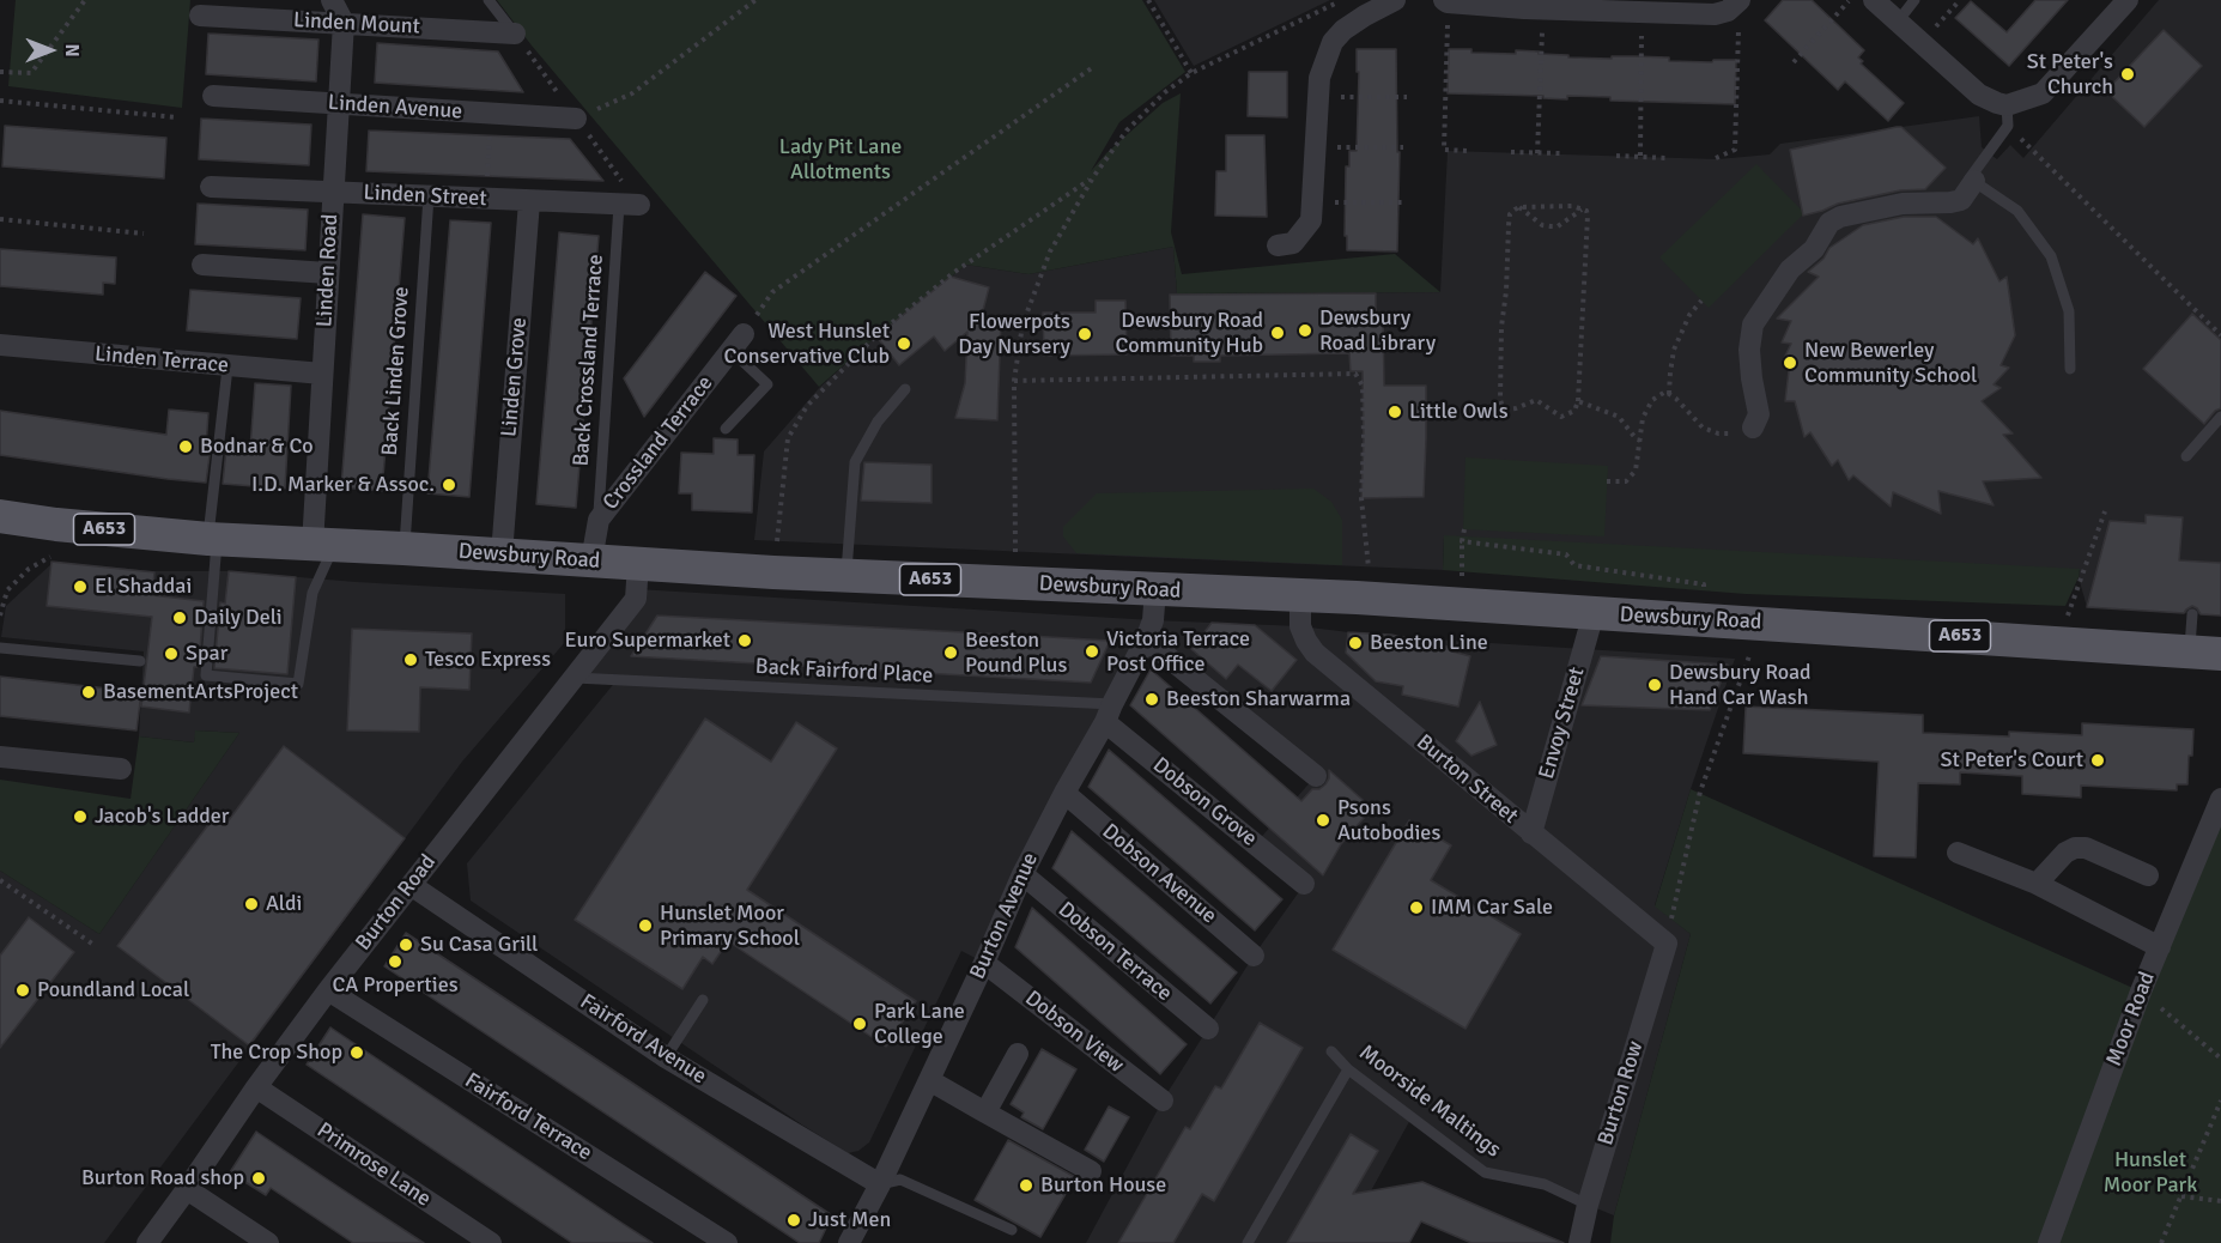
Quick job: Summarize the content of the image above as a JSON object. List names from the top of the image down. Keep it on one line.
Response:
{"streets":{"main road":["A653","Dewsbury Road"],"street":["Linden Mount","Linden Avenue","Linden Street","Linden Road","Linden Terrace","Linden Grove","Crossland Terrace","Envoy Street","Burton Street","Dobson Grove","Dobson Avenue","Burton Road","Burton Avenue","Dobson Terrace","Moor Road","Dobson View","Fairford Avenue","Burton Row","Fairford Terrace","Primrose Lane"],"lane":["Back Crossland Terrace","Back Linden Grove","Back Fairford Place","Moorside Maltings"]},"crossings":[["Linden Mount","Linden Road"],["Linden Avenue","Linden Road"],["Linden Street","Linden Road"],["Linden Street","Back Crossland Terrace"],["Linden Street","Back Linden Grove"],["Linden Street","Linden Grove"],["Linden Road","Linden Terrace"],["Linden Road","Dewsbury Road"],["Back Crossland Terrace","Crossland Terrace"],["Back Linden Grove","Dewsbury Road"],["Linden Grove","Dewsbury Road"],["Crossland Terrace","Dewsbury Road"],["Dewsbury Road","Envoy Street"],["Dewsbury Road","Burton Street"],["Dewsbury Road","Burton Road"],["Dewsbury Road","Burton Avenue"],["Back Fairford Place","Dobson Grove"],["Back Fairford Place","Burton Road"],["Back Fairford Place","Burton Avenue"],["Envoy Street","Burton Street"],["Burton Street","Burton Row"],["Dobson Grove","Burton Avenue"],["Dobson Avenue","Burton Avenue"],["Burton Road","Fairford Avenue"],["Burton Road","Fairford Terrace"],["Burton Road","Primrose Lane"],["Burton Avenue","Dobson Terrace"],["Burton Avenue","Dobson View"],["Burton Avenue","Fairford Avenue"],["Burton Row","Moorside Maltings"]],"parks":["Lady Pit Lane Allotments","Hunslet Moor Park"],"places":["St Peter's Church","Dewsbury Road Library","Dewsbury Road Community Hub","Flowerpots Day Nursery","West Hunslet Conservative Club","New Bewerley Community School","Little Owls","Bodnar & Co","I.D. Marker & Assoc.","El Shaddai","Daily Deli","Euro Supermarket","Beeston Line","Victoria Terrace Post Office","Beeston Pound Plus","Spar","Tesco Express","Dewsbury Road Hand Car Wash","BasementArtsProject","Beeston Sharwarma","St Peter's Court","Jacob's Ladder","Psons Autobodies","Aldi","IMM Car Sale","Hunslet Moor Primary School","Su Casa Grill","CA Properties","Poundland Local","Park Lane College","The Crop Shop","Burton Road shop","Burton House","Just Men"],"north":"right"}
